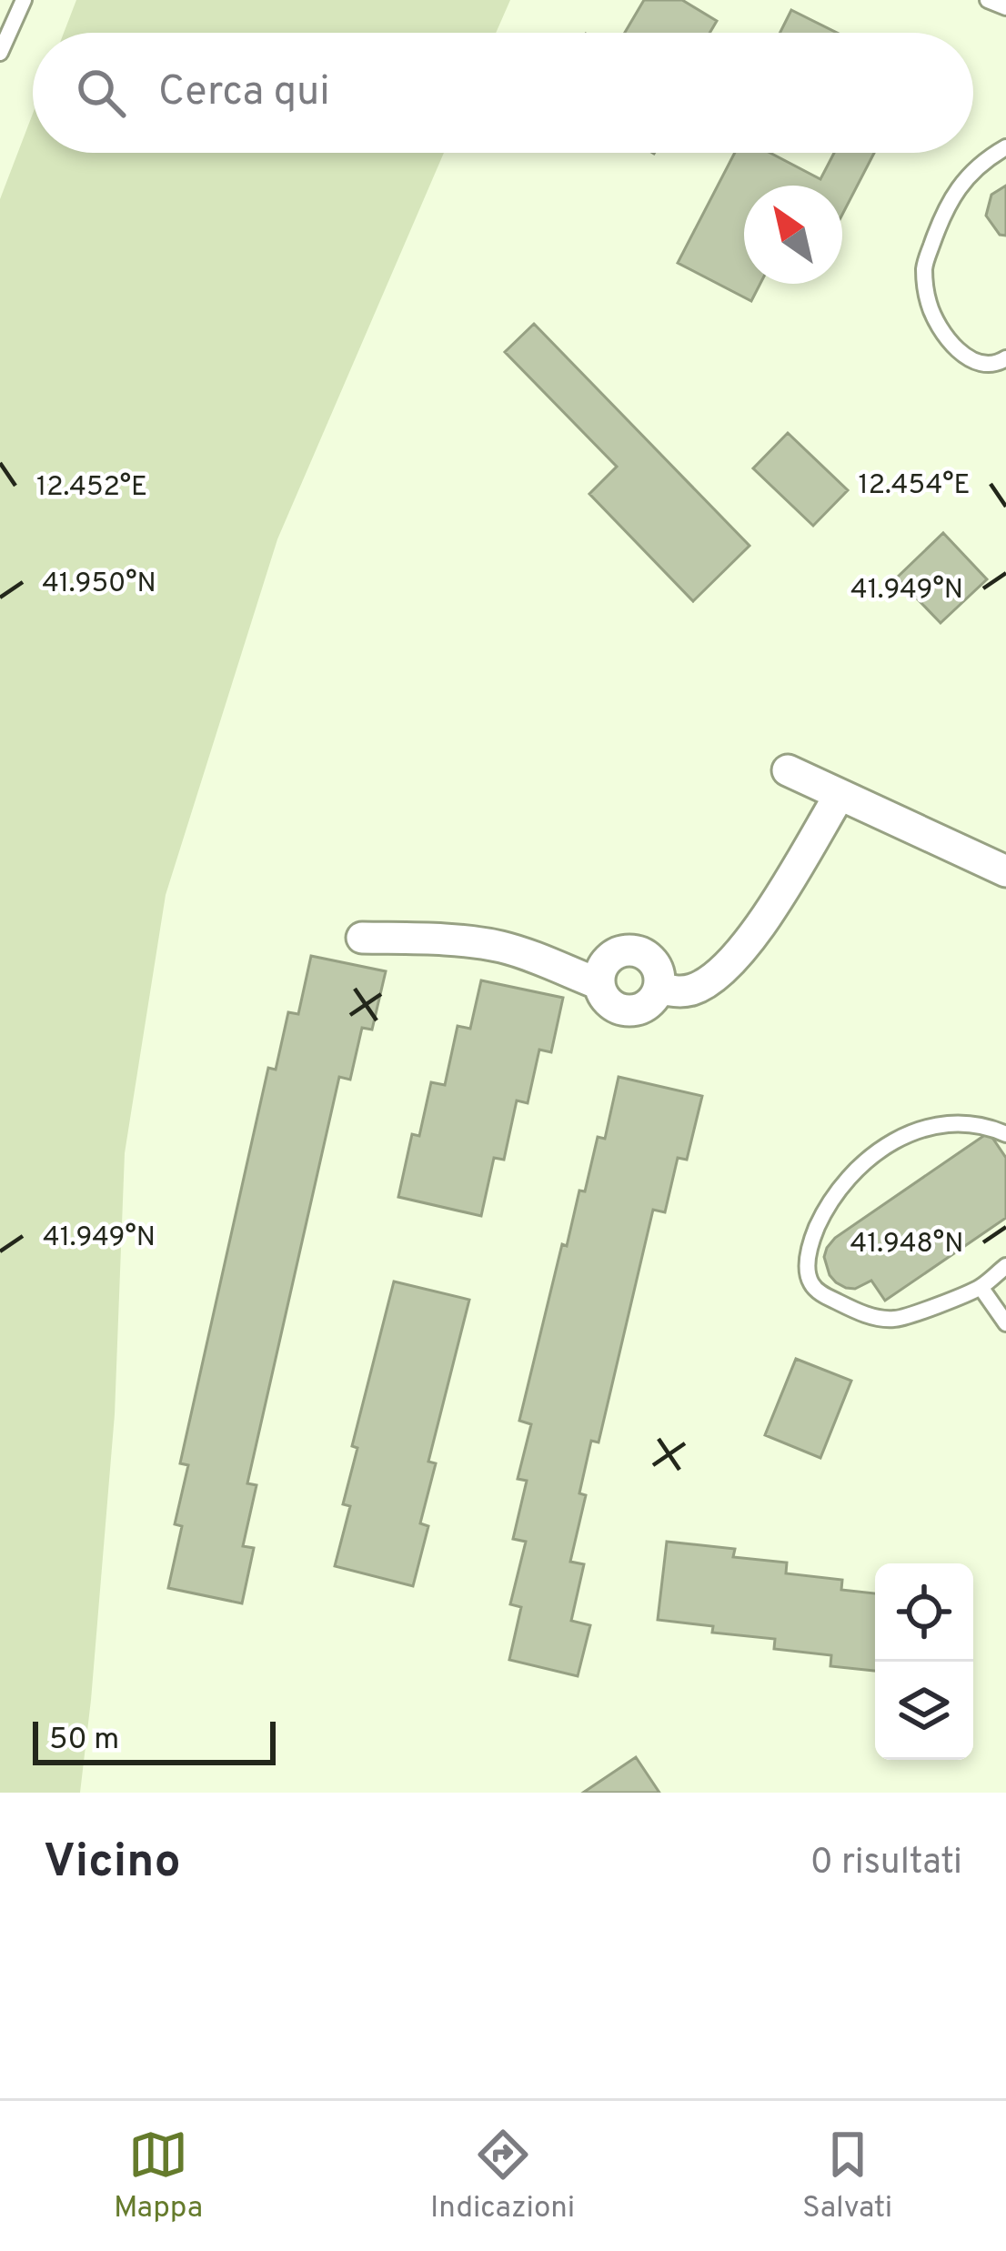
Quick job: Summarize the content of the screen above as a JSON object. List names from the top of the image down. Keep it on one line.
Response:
{"scale_bar":"50 m","north":"top left","page":{"search":"Cerca qui","scale":"50 m","heading":["Vicino","0 risultati"],"nav":["Mappa","Indicazioni","Salvati"]},"coordinates":["12.454°E","12.452°E","41.950°N","41.949°N","41.948°N"]}
